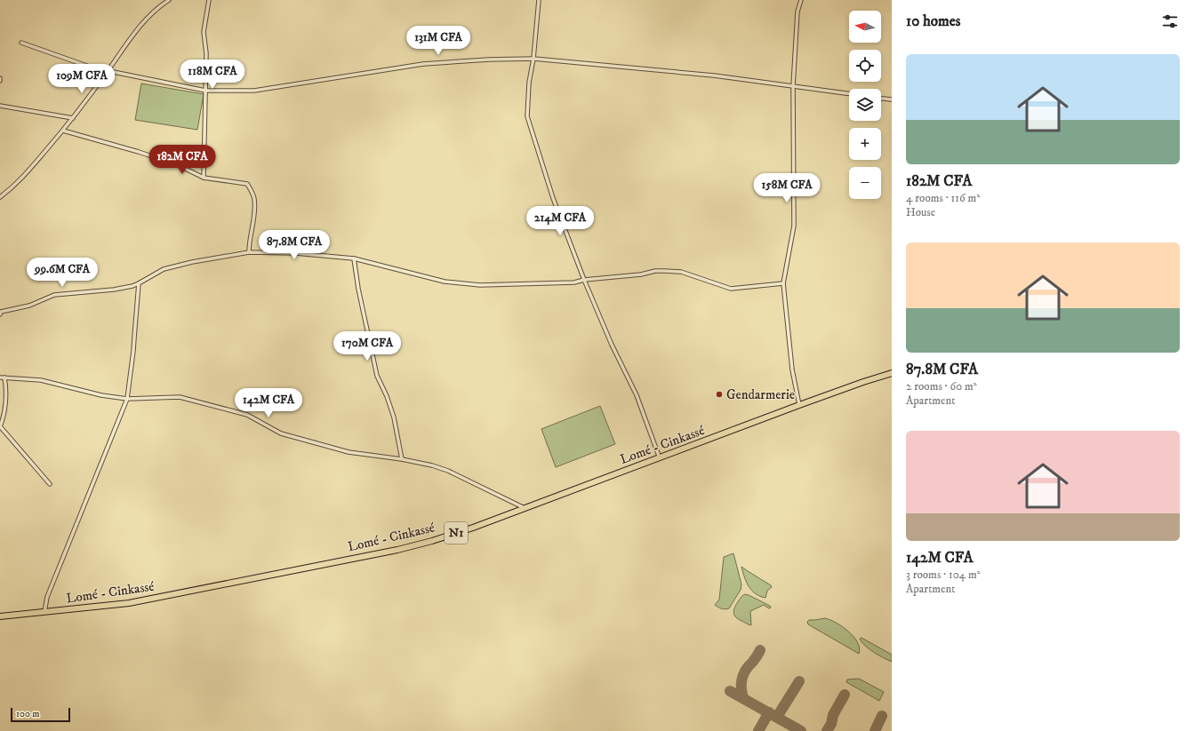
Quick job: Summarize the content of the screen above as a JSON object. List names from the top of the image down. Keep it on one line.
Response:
{"streets":{"highway":["Lomé - Cinkassé","N1"]},"places":["Gendarmerie"],"scale_bar":"100 m","north":"left","page":{"heading":"10 homes","map_buttons":["+","−"],"price":["131M CFA","118M CFA","109M CFA","182M CFA","158M CFA","214M CFA","87.8M CFA","99.6M CFA","170M CFA","142M CFA"],"list":[{"name":"182M CFA","note":"4 rooms · 116 m² · House"},{"name":"87.8M CFA","note":"2 rooms · 60 m² · Apartment"},{"name":"142M CFA","note":"3 rooms · 104 m² · Apartment"}],"scale":"100 m"}}
